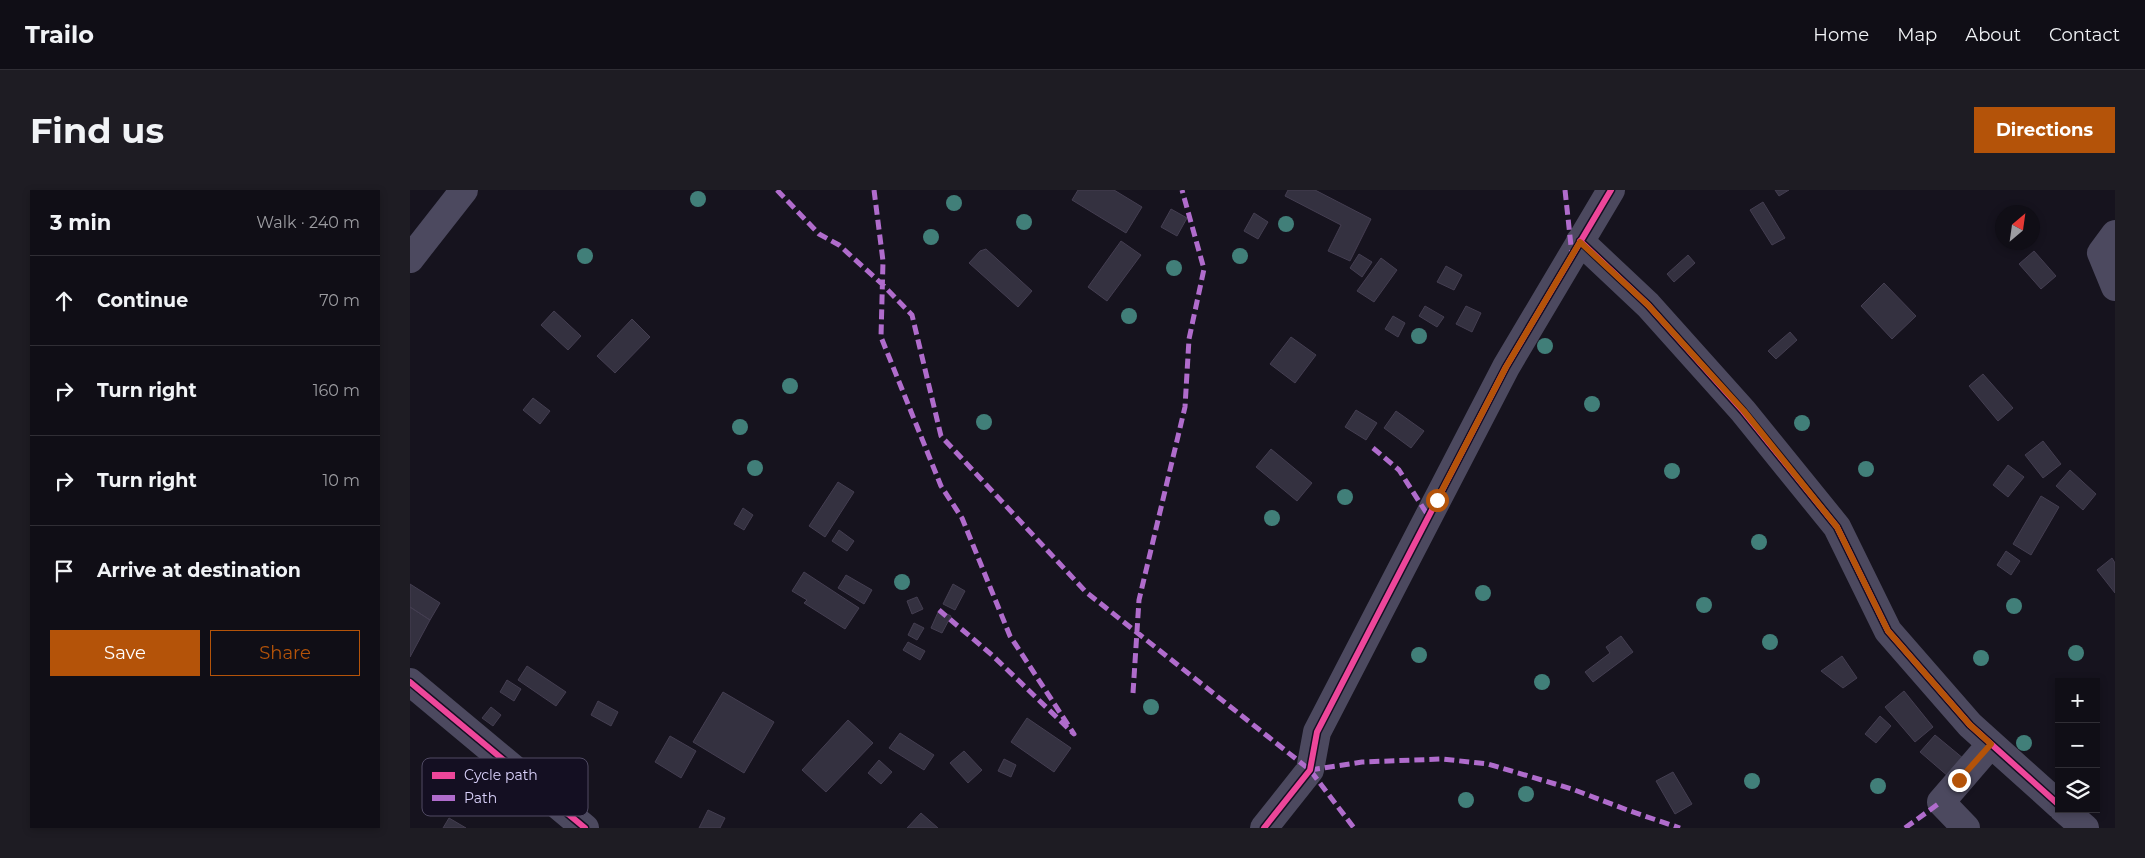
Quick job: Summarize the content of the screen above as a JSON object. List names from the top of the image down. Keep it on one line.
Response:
{"legend":["Cycle path","Path"],"north":"top right","page":{"header":"Trailo","nav":["Home","Map","About","Contact"],"buttons":["Directions",["Save","Share"]],"title":"Find us","heading":["3 min","Walk · 240 m"],"list":[["Continue","70 m"],["Turn right","160 m"],["Turn right","10 m"],"Arrive at destination"],"map_buttons":["+","−"]}}
